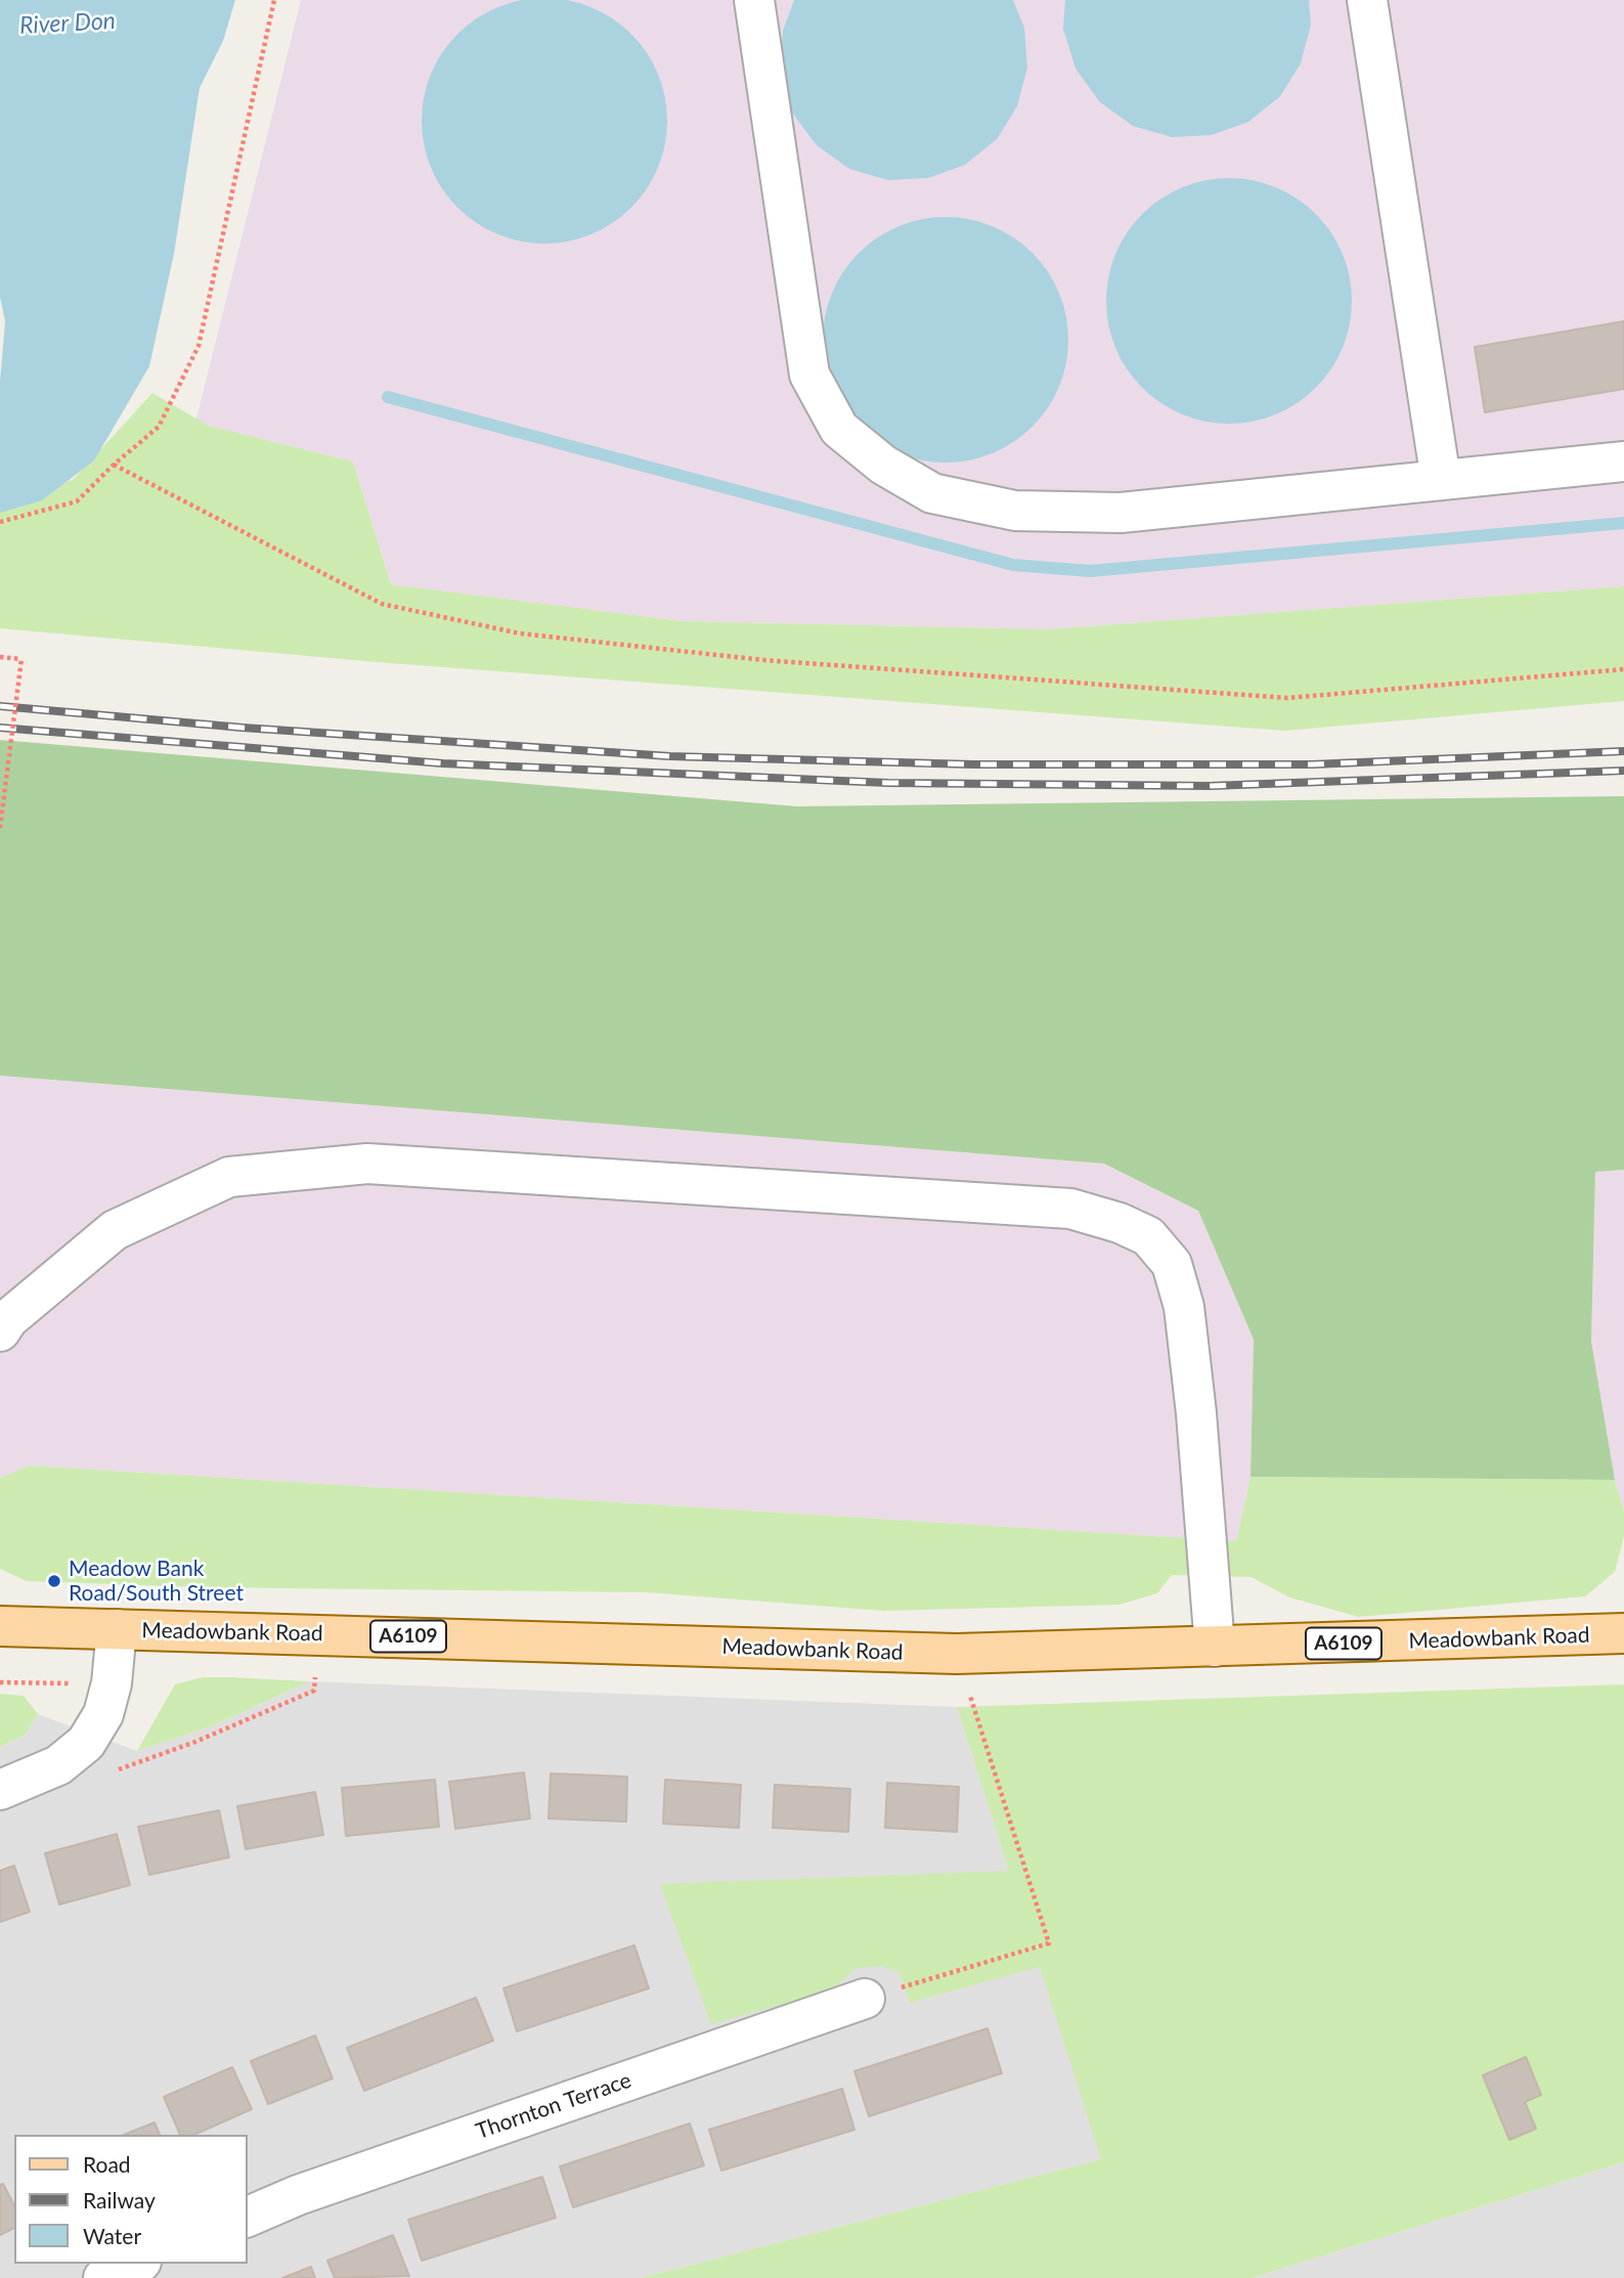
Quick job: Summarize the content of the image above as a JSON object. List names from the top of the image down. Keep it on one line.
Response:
{"streets":{"main road":["Meadowbank Road","A6109"],"street":["Thornton Terrace"]},"water":["River Don"],"places":["Meadow Bank Road/South Street"],"legend":["Road","Railway","Water"]}
